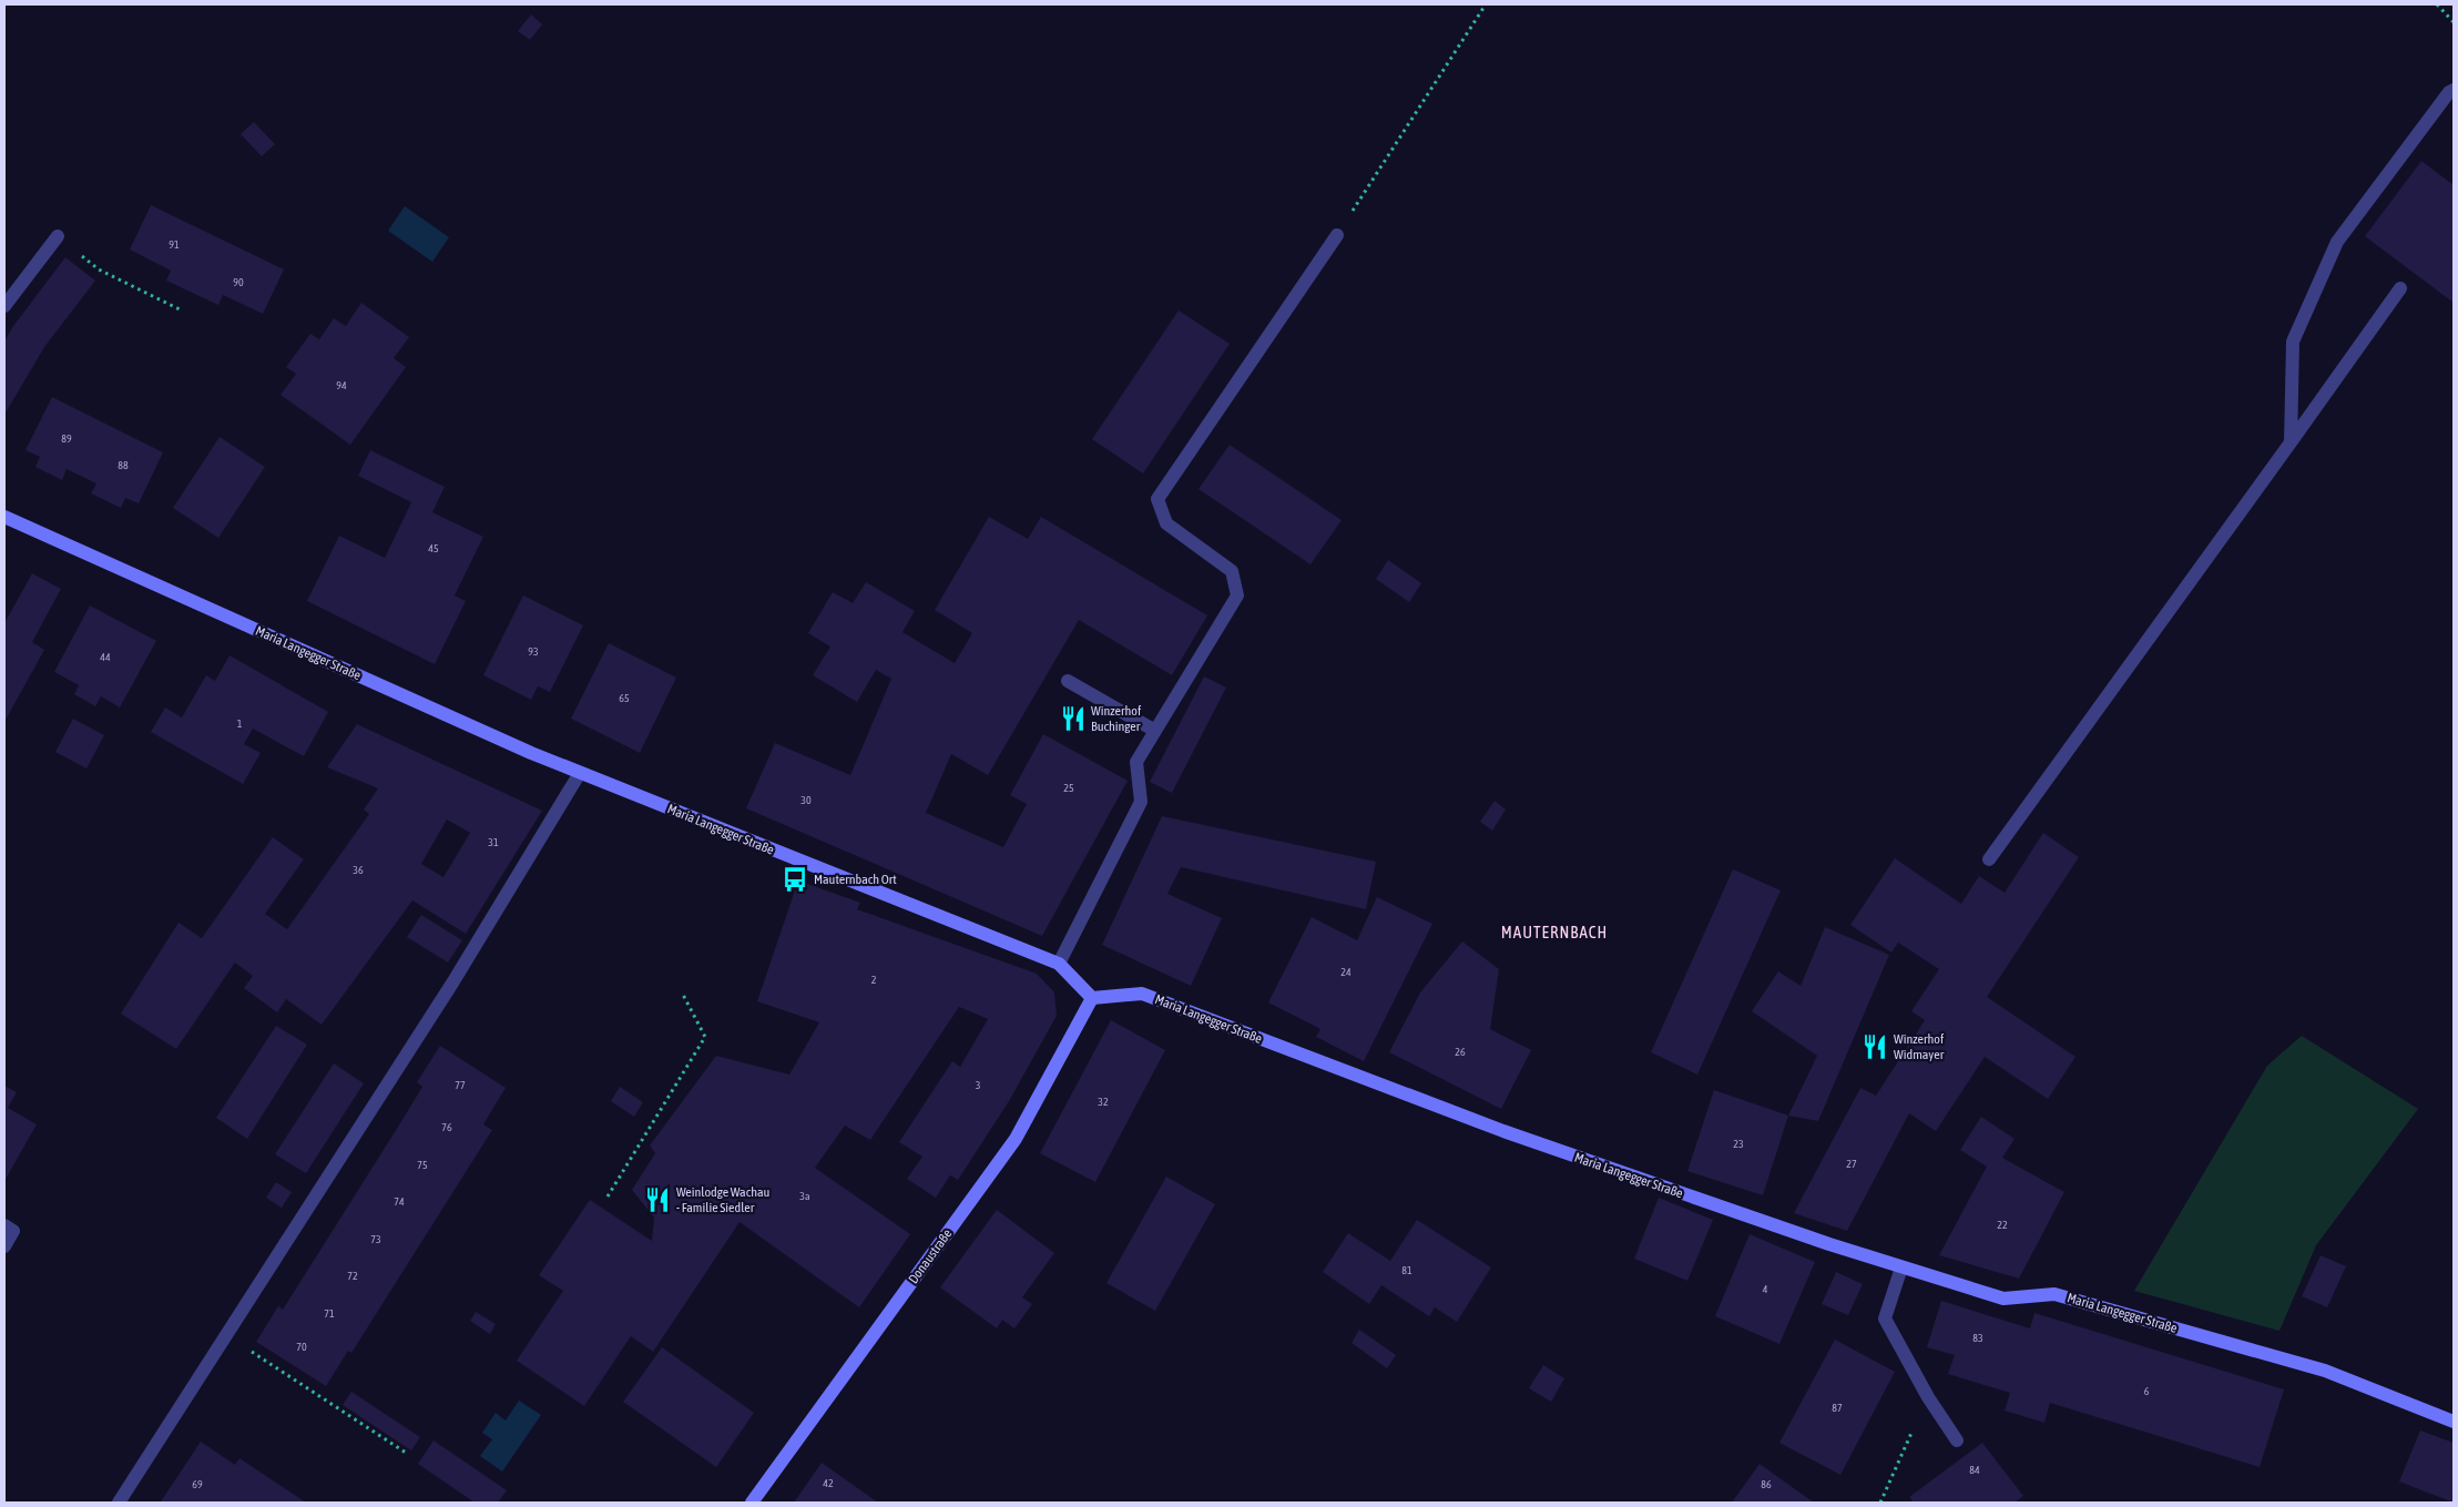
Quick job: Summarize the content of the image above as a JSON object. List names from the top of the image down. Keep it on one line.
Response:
{"streets":{"main road":["Maria Langegger Straße","Donaustraße"]},"crossings":[["Maria Langegger Straße","Donaustraße"]],"districts":["MAUTERNBACH"],"places":{"restaurant":["Winzerhof Buchinger","Winzerhof Widmayer","Weinlodge Wachau - Familie Siedler"],"bus stop":["Mauternbach Ort"]},"house_numbers":["91","90","94","89","88","45","93","44","65","1","25","30","31","36","24","2","26","77","3","32","76","23","27","75","3a","74","22","73","81","72","4","71","83","70","6","87","84","42","69","86"]}
